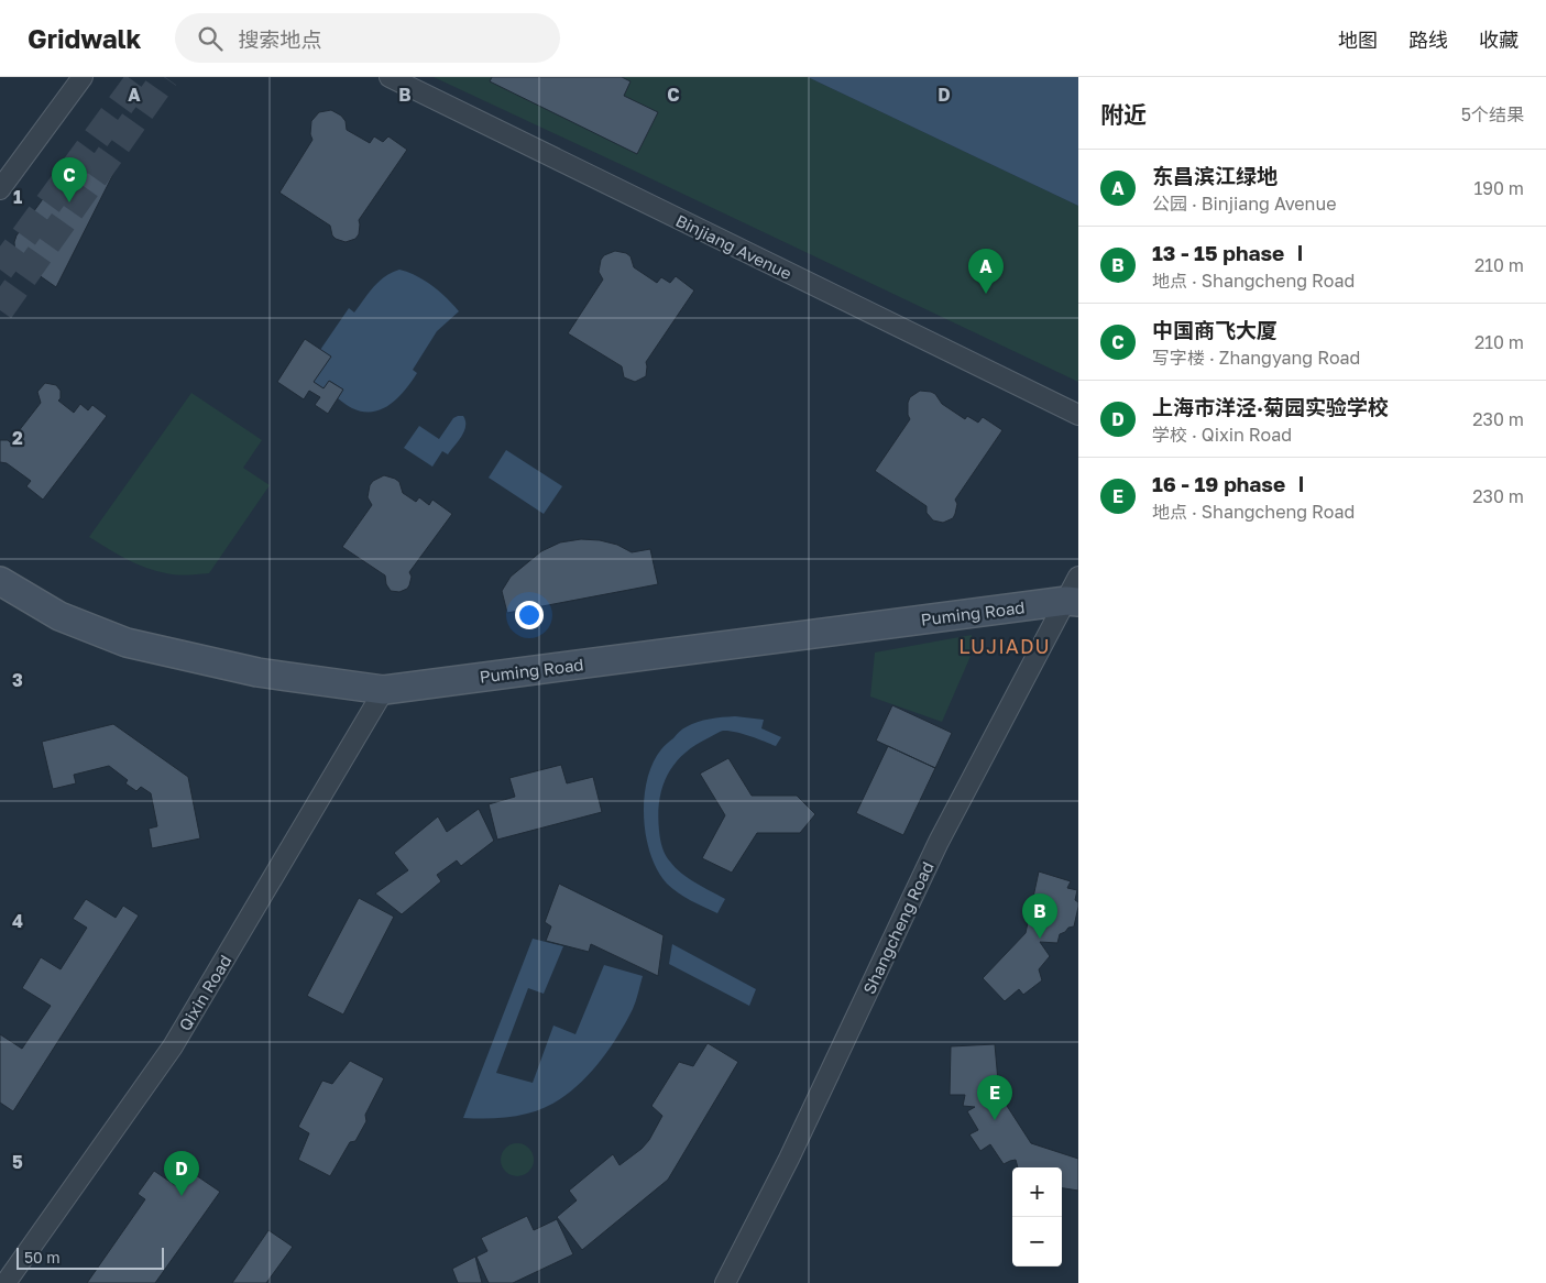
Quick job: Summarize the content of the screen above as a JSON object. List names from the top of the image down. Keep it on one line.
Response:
{"streets":{"main road":["Puming Road"],"street":["Binjiang Avenue","Shangcheng Road","Qixin Road"]},"crossings":[["Puming Road","Shangcheng Road"],["Puming Road","Qixin Road"]],"districts":["LUJIADU"],"scale_bar":"50 m","page":{"header":"Gridwalk","search":"搜索地点","nav":["地图","路线","收藏"],"heading":["附近","5个结果"],"list":[{"mark":"A","name":"东昌滨江绿地","note":"公园 · Binjiang Avenue","value":"190 m"},{"mark":"B","name":"13 - 15 phase Ⅰ","note":"地点 · Shangcheng Road","value":"210 m"},{"mark":"C","name":"中国商飞大厦","note":"写字楼 · Zhangyang Road","value":"210 m"},{"mark":"D","name":"上海市洋泾·菊园实验学校","note":"学校 · Qixin Road","value":"230 m"},{"mark":"E","name":"16 - 19 phase Ⅰ","note":"地点 · Shangcheng Road","value":"230 m"}],"pins":["C","A","B","E","D"],"map_buttons":["+","−"],"scale":"50 m"},"grid":{"columns":["A","B","C","D"],"rows":["1","2","3","4","5"]}}
